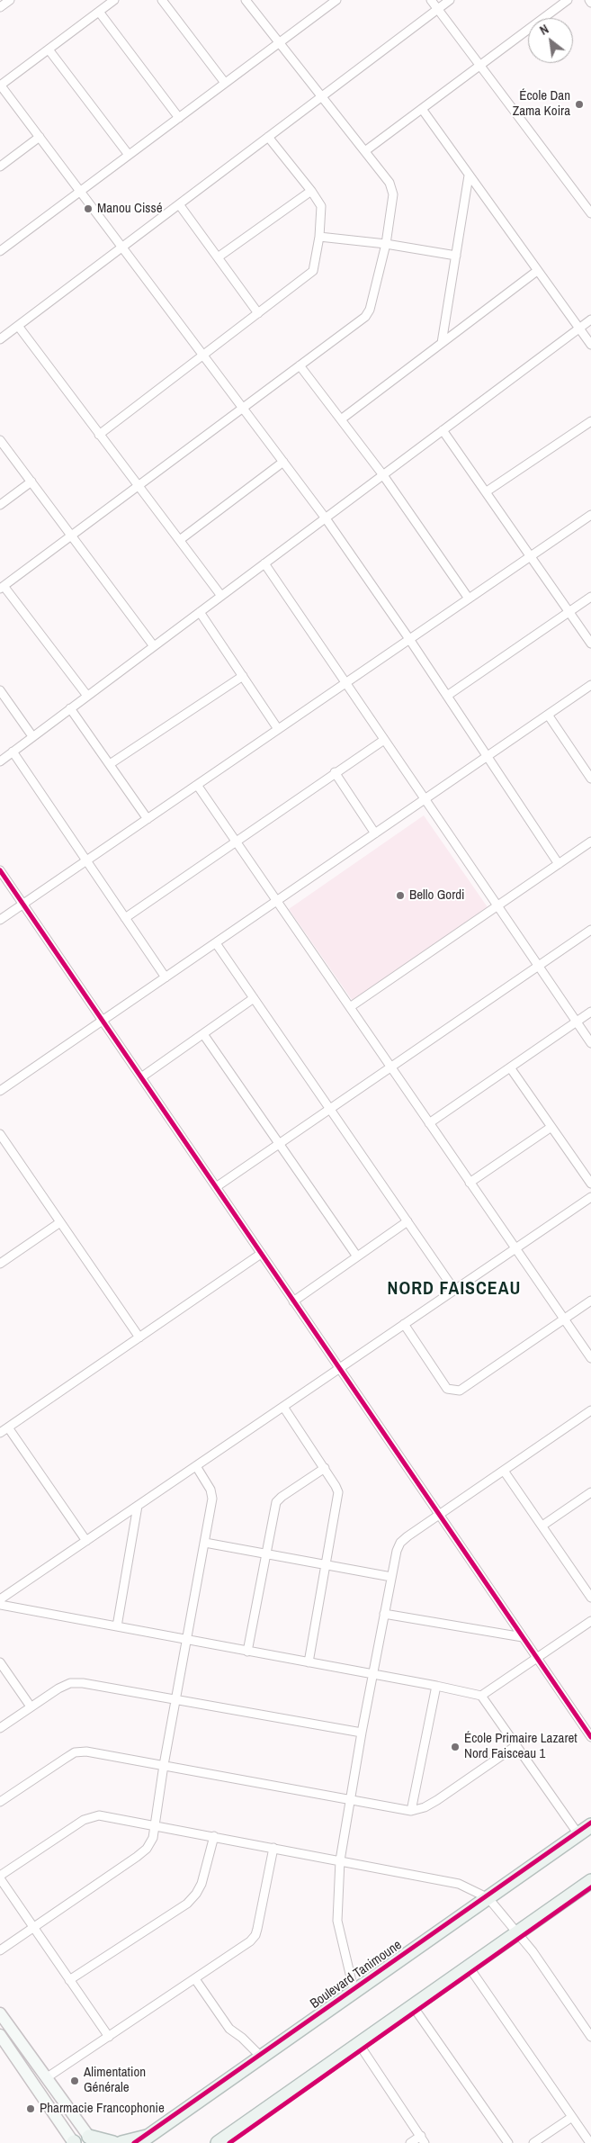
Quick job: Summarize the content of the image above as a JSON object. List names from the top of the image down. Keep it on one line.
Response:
{"streets":{"main road":["Boulevard Tanimoune"]},"districts":["NORD FAISCEAU"],"places":["École Dan Zama Koira","Manou Cissé","Bello Gordi","École Primaire Lazaret Nord Faisceau 1","Alimentation Générale","Pharmacie Francophonie"],"north":"top left"}
